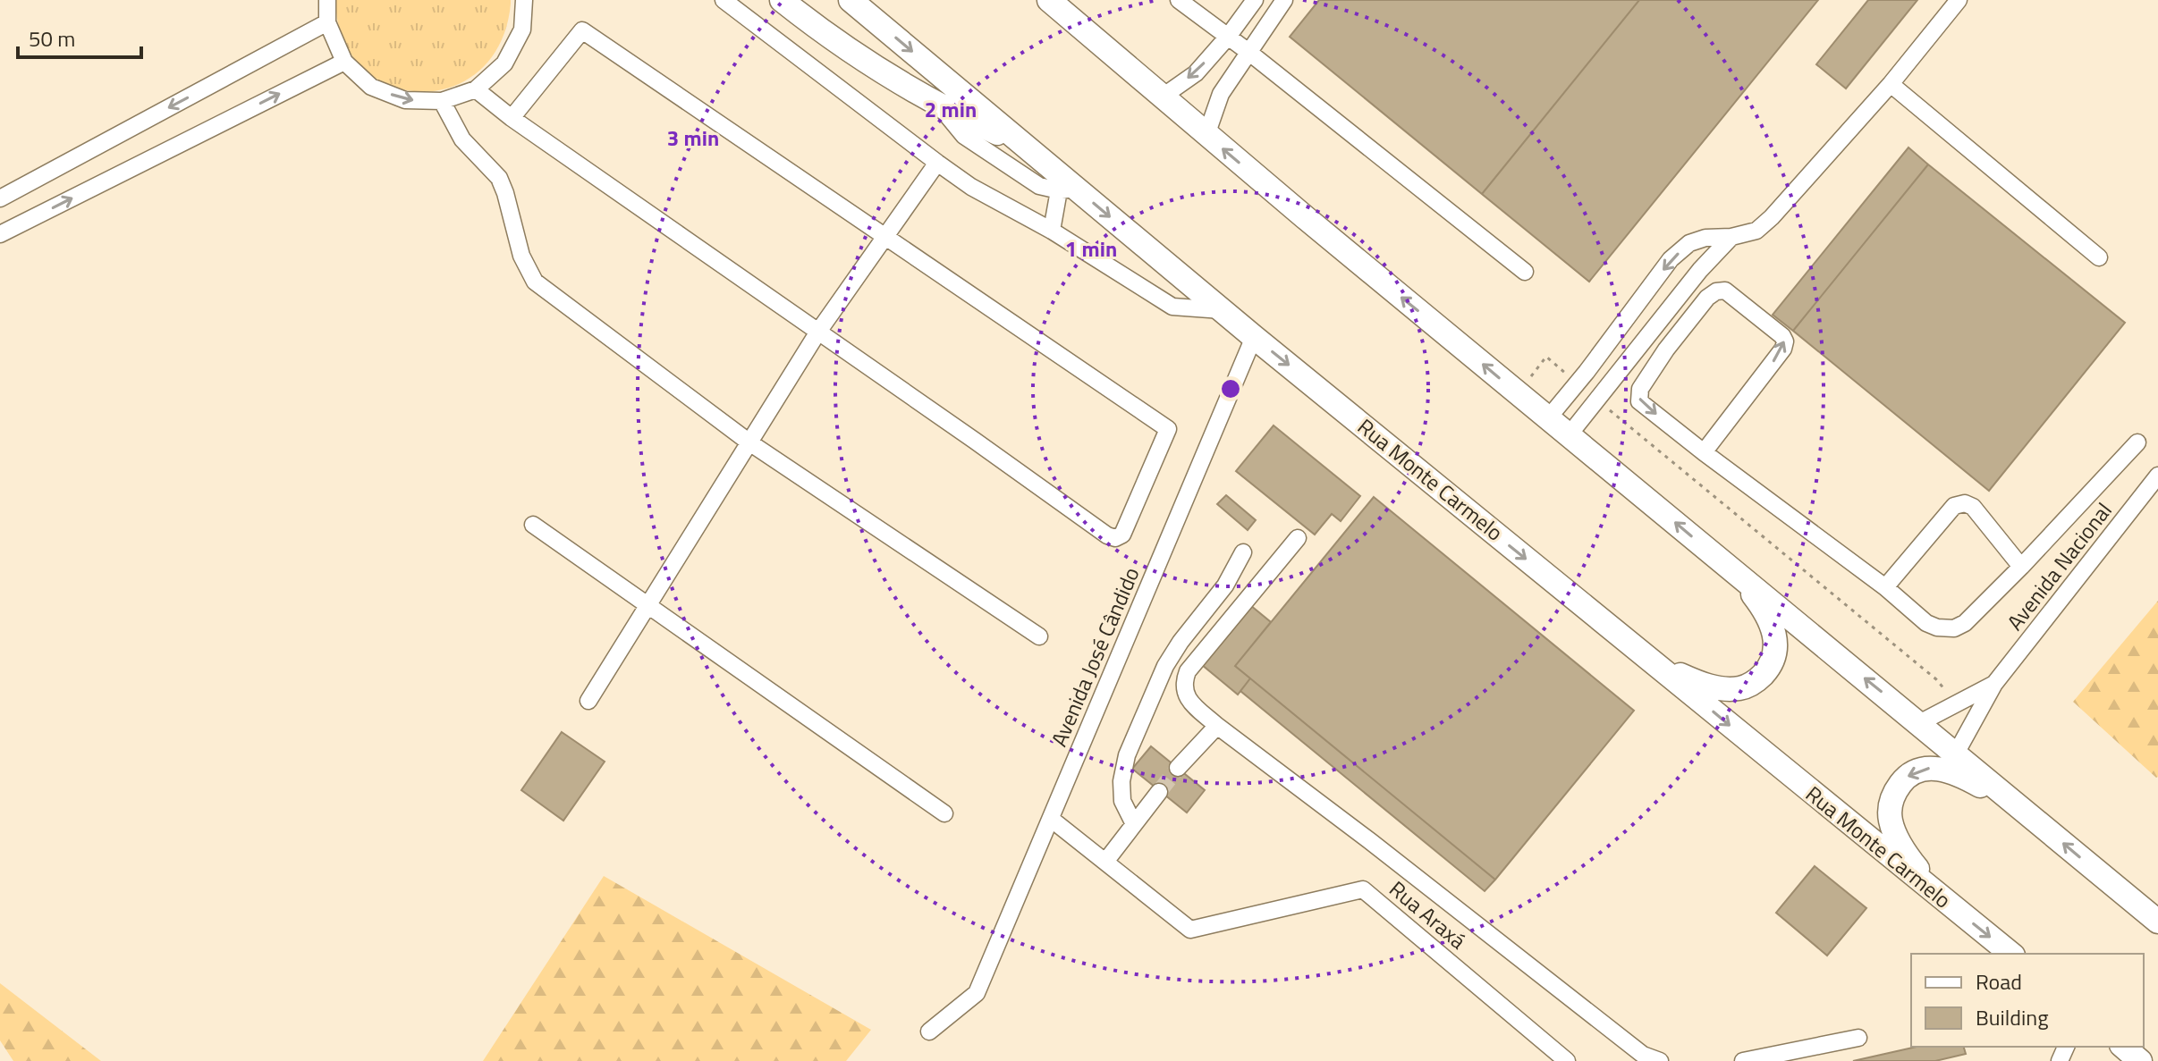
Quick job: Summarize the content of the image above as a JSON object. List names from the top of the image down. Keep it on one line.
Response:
{"streets":{"highway":["Rua Monte Carmelo"],"street":["Avenida Nacional","Avenida José Cândido","Rua Araxá"]},"crossings":[["Rua Monte Carmelo","Avenida José Cândido"]],"legend":["Road","Building"],"scale_bar":"50 m","rings":["2 min","3 min","1 min"]}
